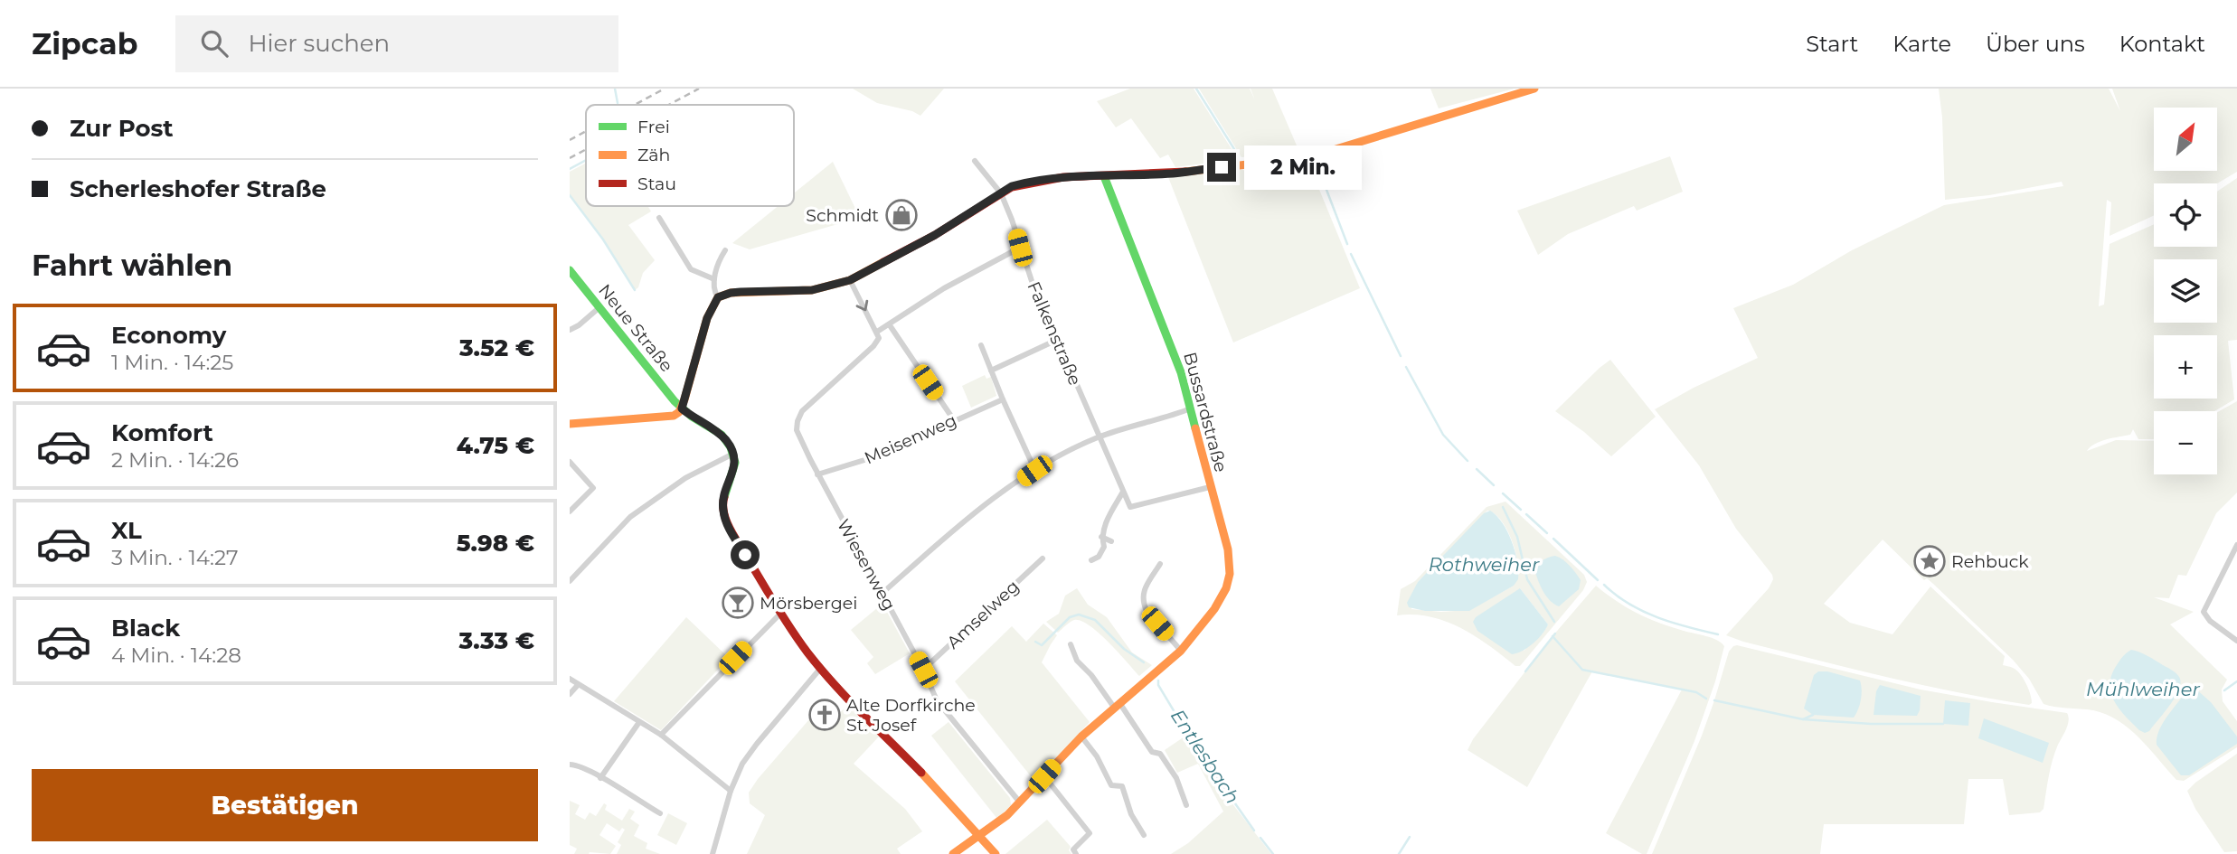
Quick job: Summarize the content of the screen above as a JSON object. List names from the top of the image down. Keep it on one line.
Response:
{"streets":{"street":["Neue Straße","Falkenstraße","Bussardstraße","Meisenweg","Wiesenweg","Amselweg"]},"crossings":[["Bussardstraße","Wiesenweg"],["Meisenweg","Wiesenweg"],["Wiesenweg","Amselweg"]],"water":["Rothweiher","Mühlweiher","Entlesbach"],"places":{"shop":["Schmidt"],"place":["Rehbuck"],"bar":["Mörsbergei"],"church":["Alte Dorfkirche St. Josef"]},"legend":["Frei","Zäh","Stau"],"north":"top right","page":{"header":"Zipcab","search":"Hier suchen","nav":["Start","Karte","Über uns","Kontakt"],"banner":["Zur Post","Scherleshofer Straße"],"map_buttons":["+","−"],"bubble":"2 Min.","heading":"Fahrt wählen","list":[{"name":"Economy","note":"1 Min. · 14:25","value":"3.52 €"},{"name":"Komfort","note":"2 Min. · 14:26","value":"4.75 €"},{"name":"XL","note":"3 Min. · 14:27","value":"5.98 €"},{"name":"Black","note":"4 Min. · 14:28","value":"3.33 €"}],"buttons":"Bestätigen"}}
